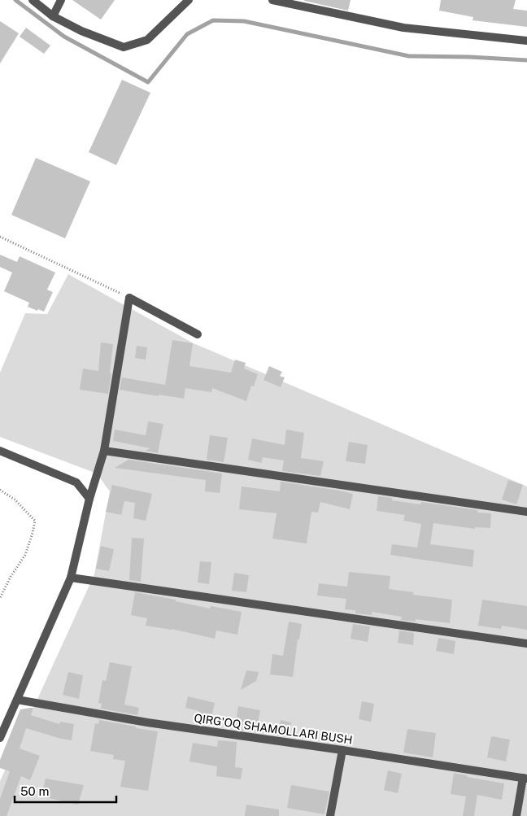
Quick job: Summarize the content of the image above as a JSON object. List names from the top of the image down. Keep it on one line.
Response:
{"streets":{"street":["QIRG'OQ SHAMOLLARI BUSH"]},"scale_bar":"50 m"}
